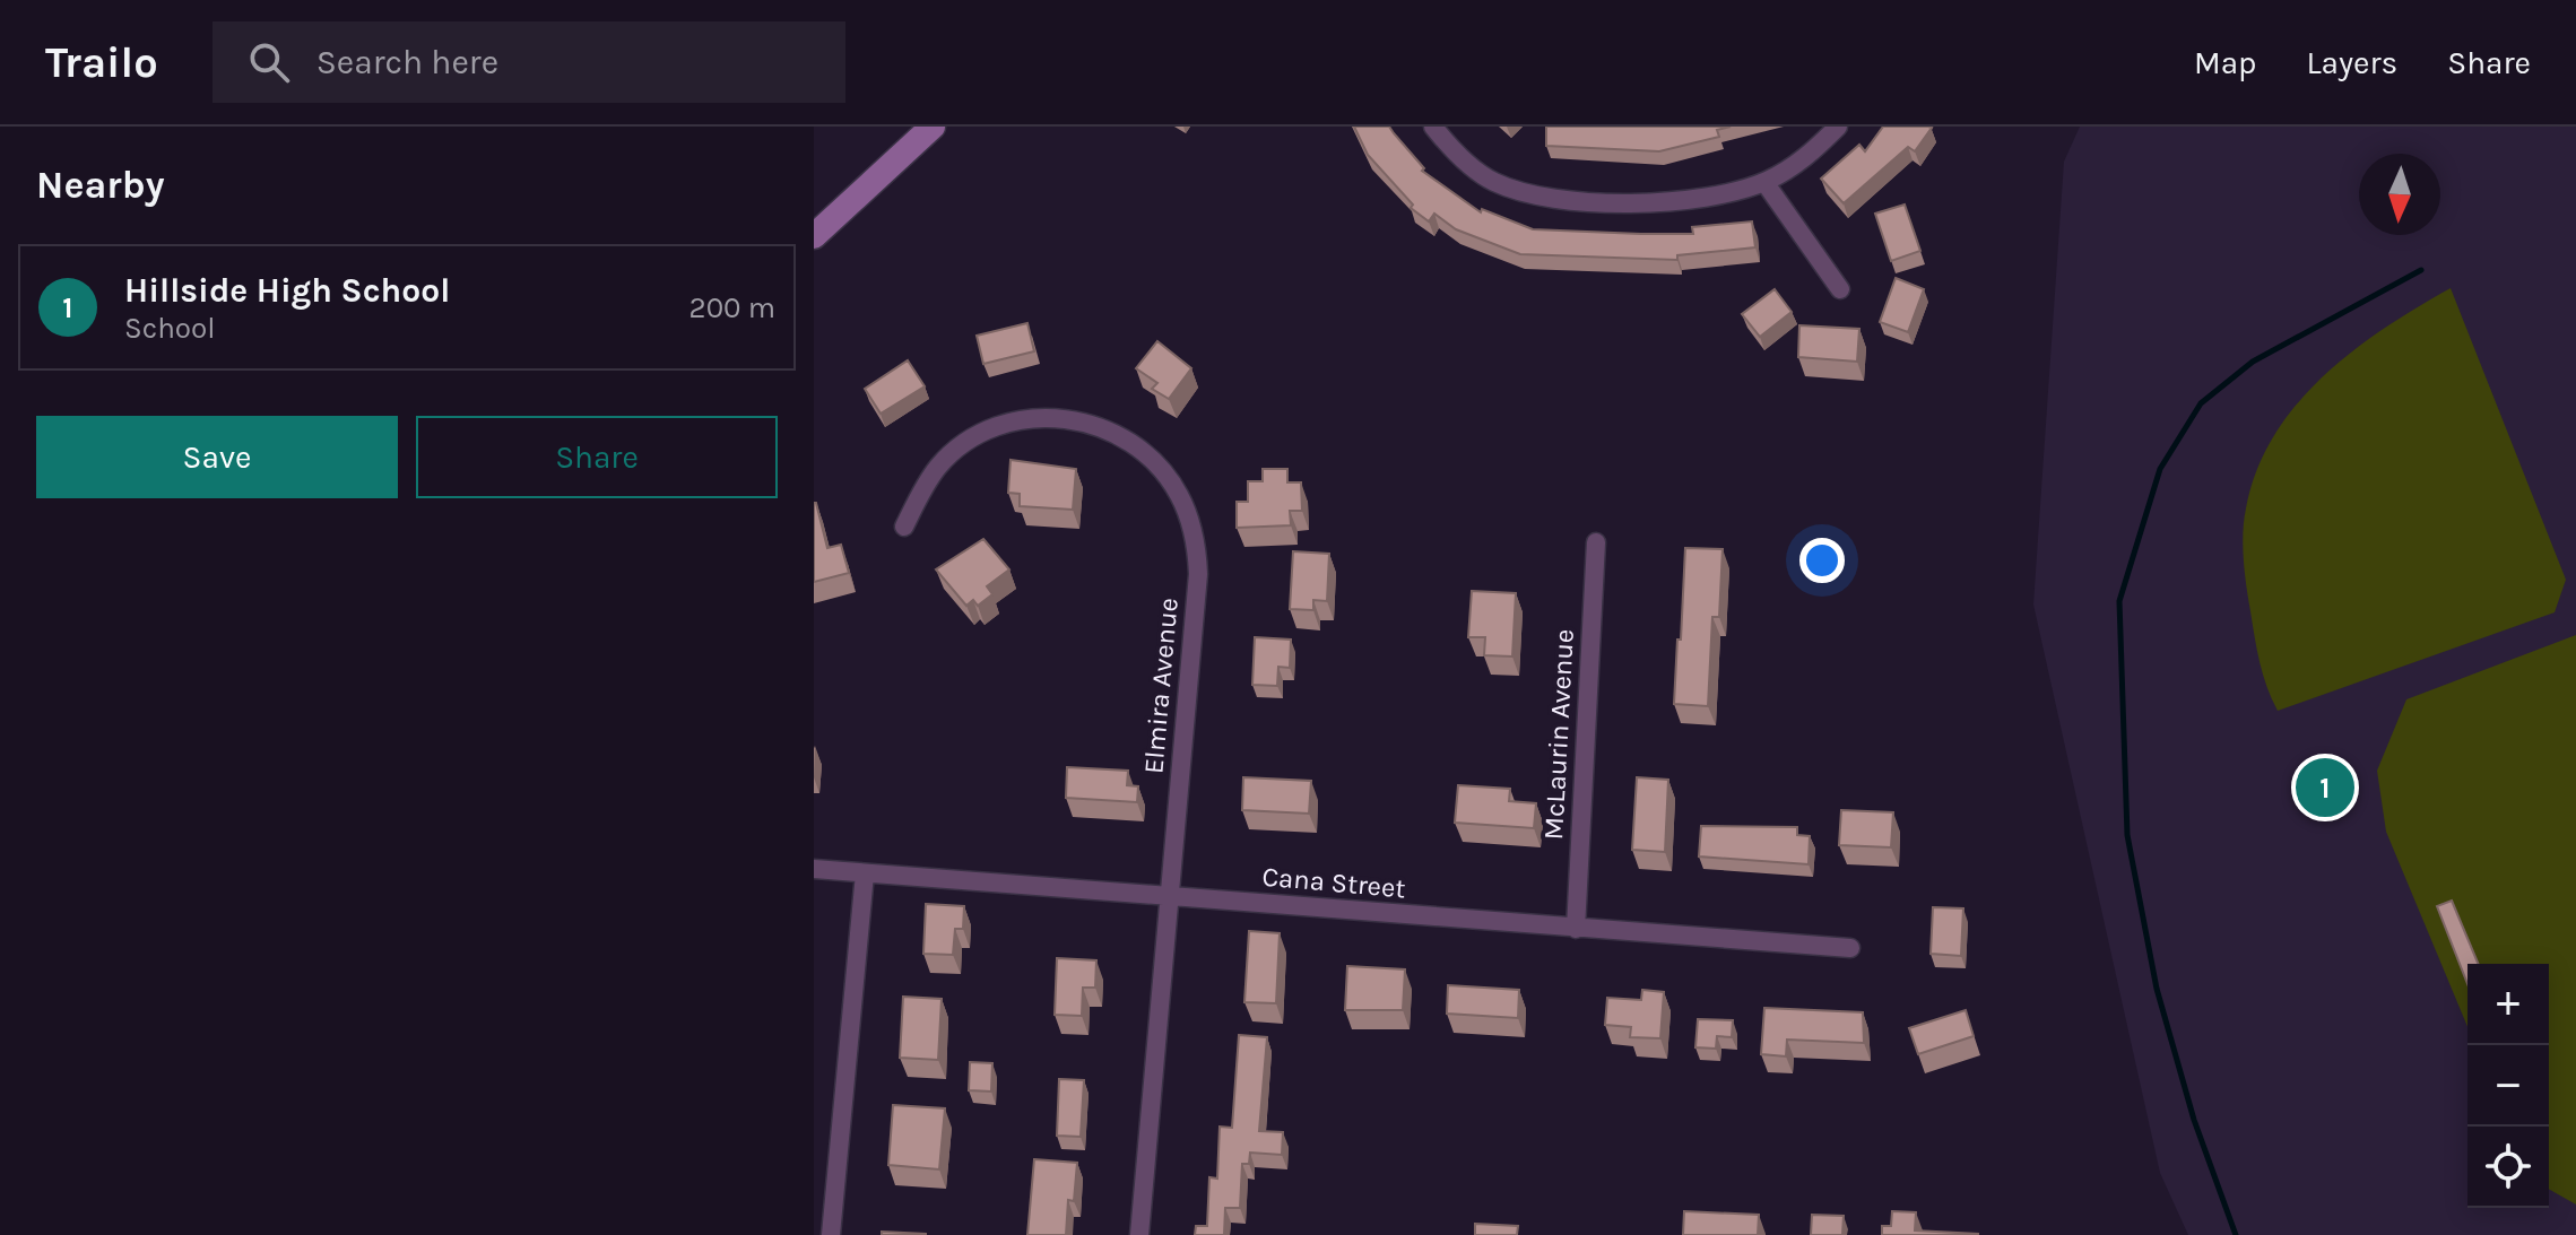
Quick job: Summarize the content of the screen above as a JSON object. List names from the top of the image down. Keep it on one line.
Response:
{"streets":{"street":["Elmira Avenue","McLaurin Avenue","Cana Street"]},"crossings":[["Elmira Avenue","Cana Street"],["McLaurin Avenue","Cana Street"]],"north":"bottom","page":{"header":"Trailo","search":"Search here","nav":["Map","Layers","Share"],"heading":"Nearby","list":[{"mark":"1","name":"Hillside High School","note":"School","value":"200 m"}],"buttons":["Save","Share"],"pins":"1","map_buttons":["+","−"]}}
